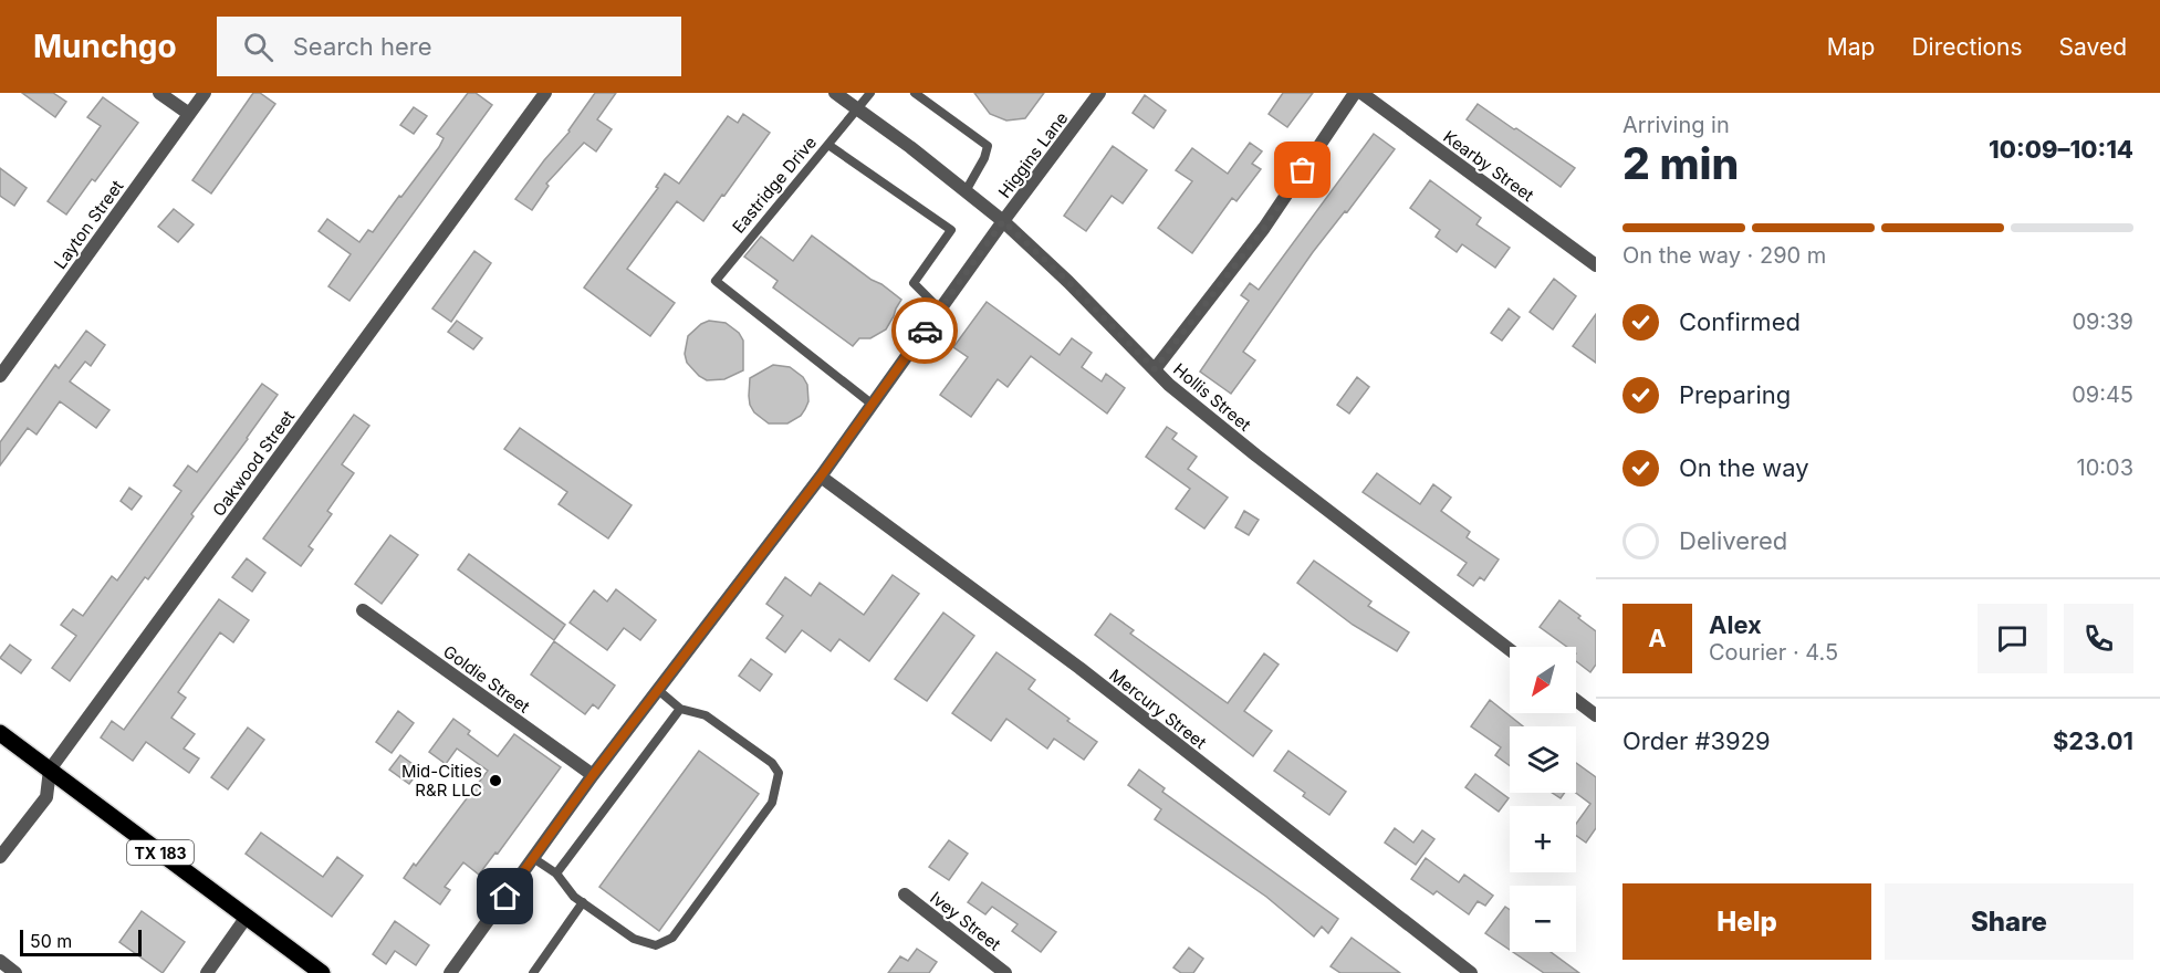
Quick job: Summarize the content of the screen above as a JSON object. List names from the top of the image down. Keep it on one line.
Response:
{"streets":{"main road":["TX 183"],"street":["Higgins Lane","Kearby Street","Layton Street","Hollis Street","Oakwood Street","Goldie Street","Mercury Street","Ivey Street"],"lane":["Eastridge Drive"]},"crossings":[["Higgins Lane","Eastridge Drive"],["Higgins Lane","Hollis Street"],["Higgins Lane","Goldie Street"],["Higgins Lane","Mercury Street"],["Eastridge Drive","Hollis Street"],["Oakwood Street","TX 183"]],"places":["Mid-Cities R&R LLC"],"scale_bar":"50 m","north":"bottom left","page":{"header":"Munchgo","search":"Search here","nav":["Map","Directions","Saved"],"heading":["2 min","Arriving in","10:09–10:14"],"panel":["Alex","Courier · 4.5","Order #3929","$23.01"],"bar":"On the way · 290 m","list":[["Confirmed","09:39"],["Preparing","09:45"],["On the way","10:03"],"Delivered"],"round":"A","map_buttons":["+","−"],"buttons":["Help","Share"],"scale":"50 m"}}
